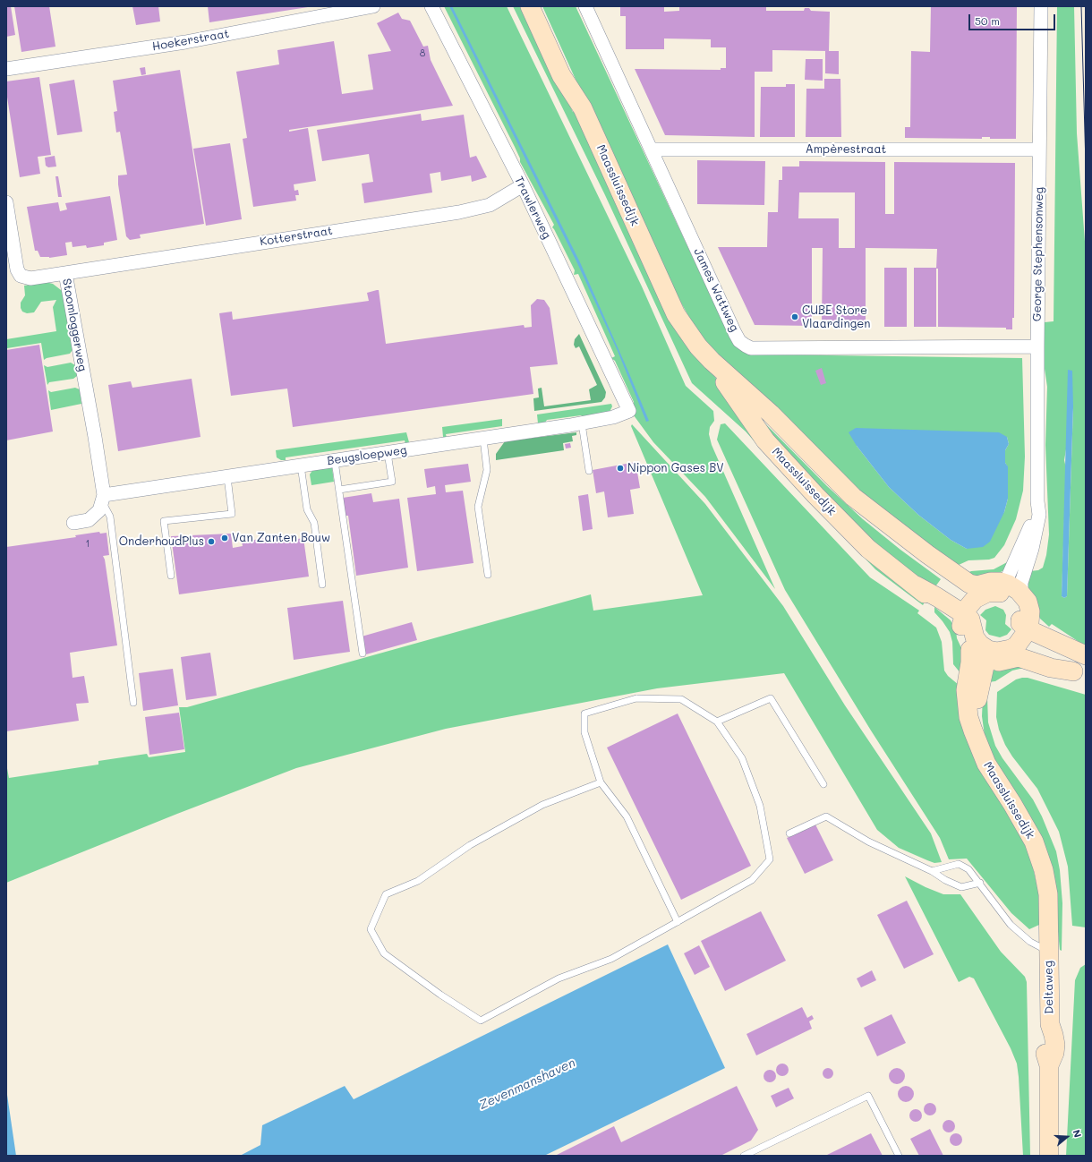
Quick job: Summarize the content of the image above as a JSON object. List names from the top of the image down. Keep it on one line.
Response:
{"streets":{"street":["Hoekerstraat","Ampèrestraat","Maassluissedijk","Trawlerweg","Kotterstraat","George Stephensonweg","James Wattweg","Stoomloggerweg","Beugsloepweg","Deltaweg"]},"crossings":[["Ampèrestraat","George Stephensonweg"],["Ampèrestraat","James Wattweg"],["Maassluissedijk","George Stephensonweg"],["Maassluissedijk","Deltaweg"],["Trawlerweg","Kotterstraat"],["Trawlerweg","Beugsloepweg"],["Kotterstraat","Stoomloggerweg"],["George Stephensonweg","James Wattweg"],["Stoomloggerweg","Beugsloepweg"]],"water":["Zevenmanshaven"],"places":["CUBE Store Vlaardingen","Nippon Gases BV","Van Zanten Bouw","OnderhoudPlus"],"house_numbers":["8","1"],"scale_bar":"50 m","north":"right"}
